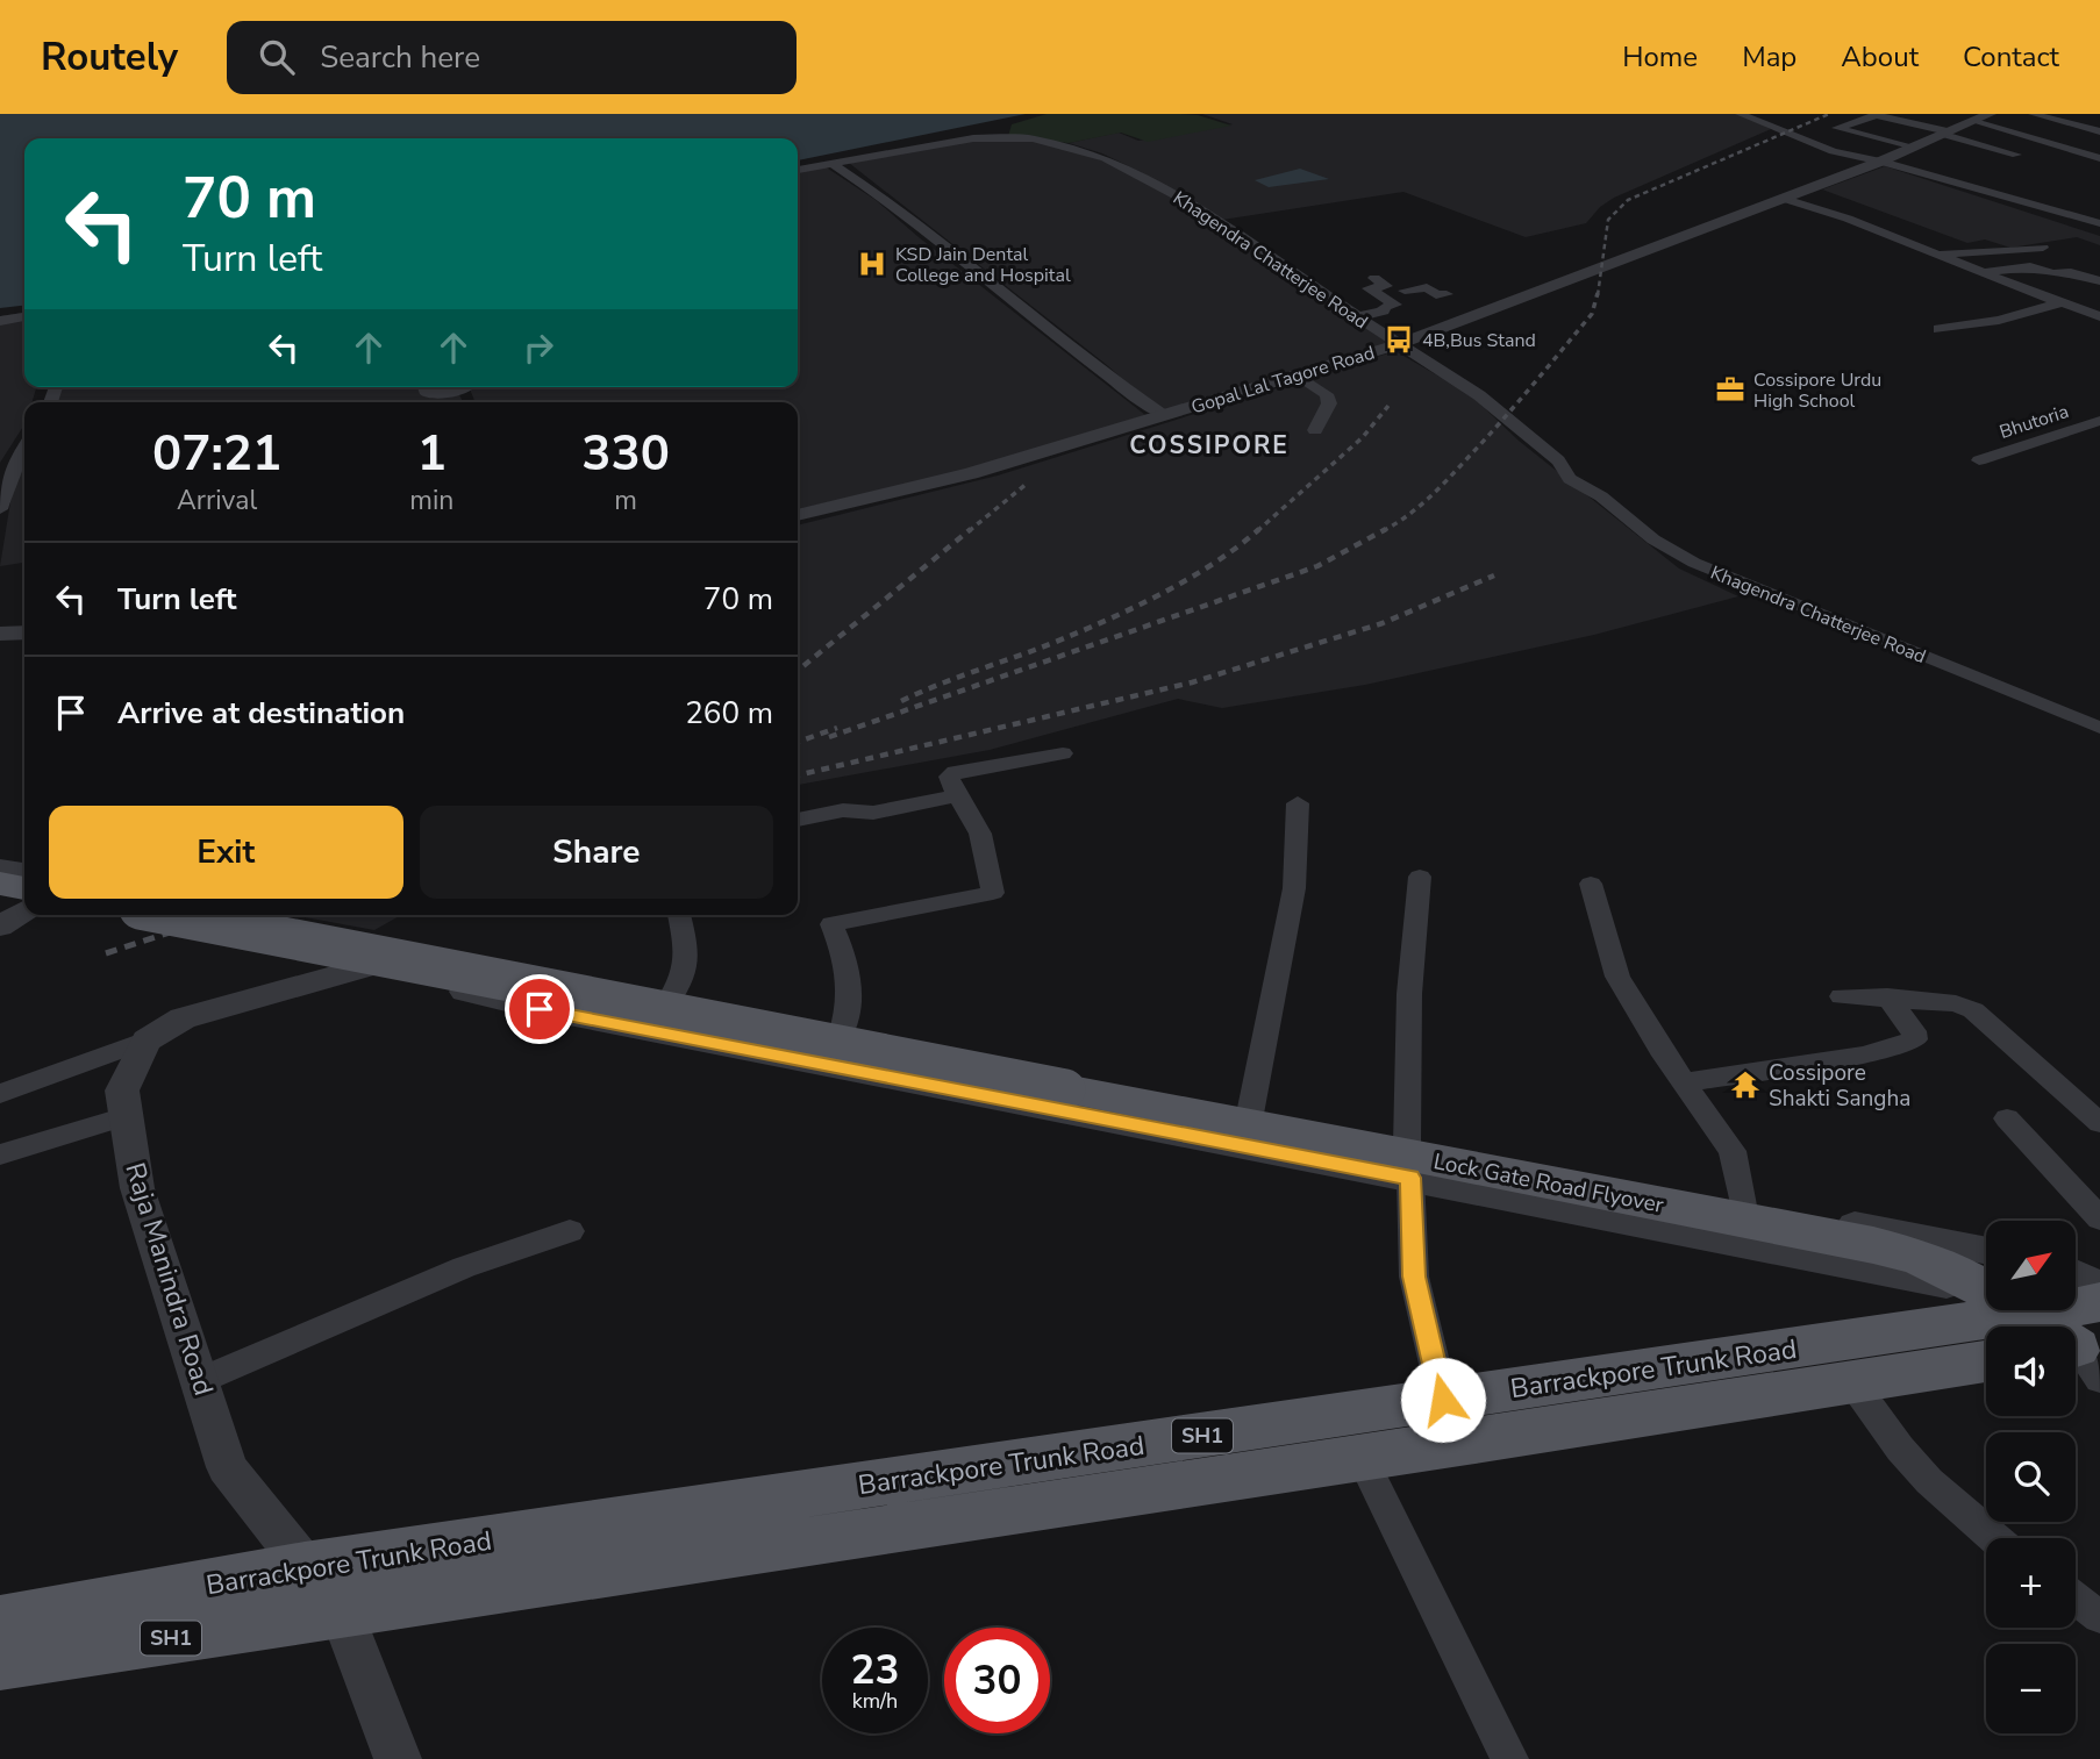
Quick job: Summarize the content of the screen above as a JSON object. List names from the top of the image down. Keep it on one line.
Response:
{"streets":{"main road":["Lock Gate Road Flyover","Barrackpore Trunk Road","SH1"],"street":["Khagendra Chatterjee Road","Gopal Lal Tagore Road","Bhutoria","Raja Manindra Road"]},"crossings":[["Khagendra Chatterjee Road","Gopal Lal Tagore Road"],["Lock Gate Road Flyover","Barrackpore Trunk Road"],["Raja Manindra Road","Barrackpore Trunk Road"]],"districts":["COSSIPORE"],"places":{"hospital":["KSD Jain Dental College and Hospital"],"bus stop":["4B,Bus Stand"],"office":["Cossipore Urdu High School"],"temple":["Cossipore Shakti Sangha"]},"north":"top right","page":{"header":"Routely","search":"Search here","nav":["Home","Map","About","Contact"],"turn":["70 m","Turn left"],"eta":["07:21","Arrival","1","min","330","m"],"list":[{"name":"Turn left","value":"70 m"},{"name":"Arrive at destination","value":"260 m"}],"buttons":["Exit","Share"],"map_buttons":["+","−"],"speed":"23 km/h","limit":"30"}}
